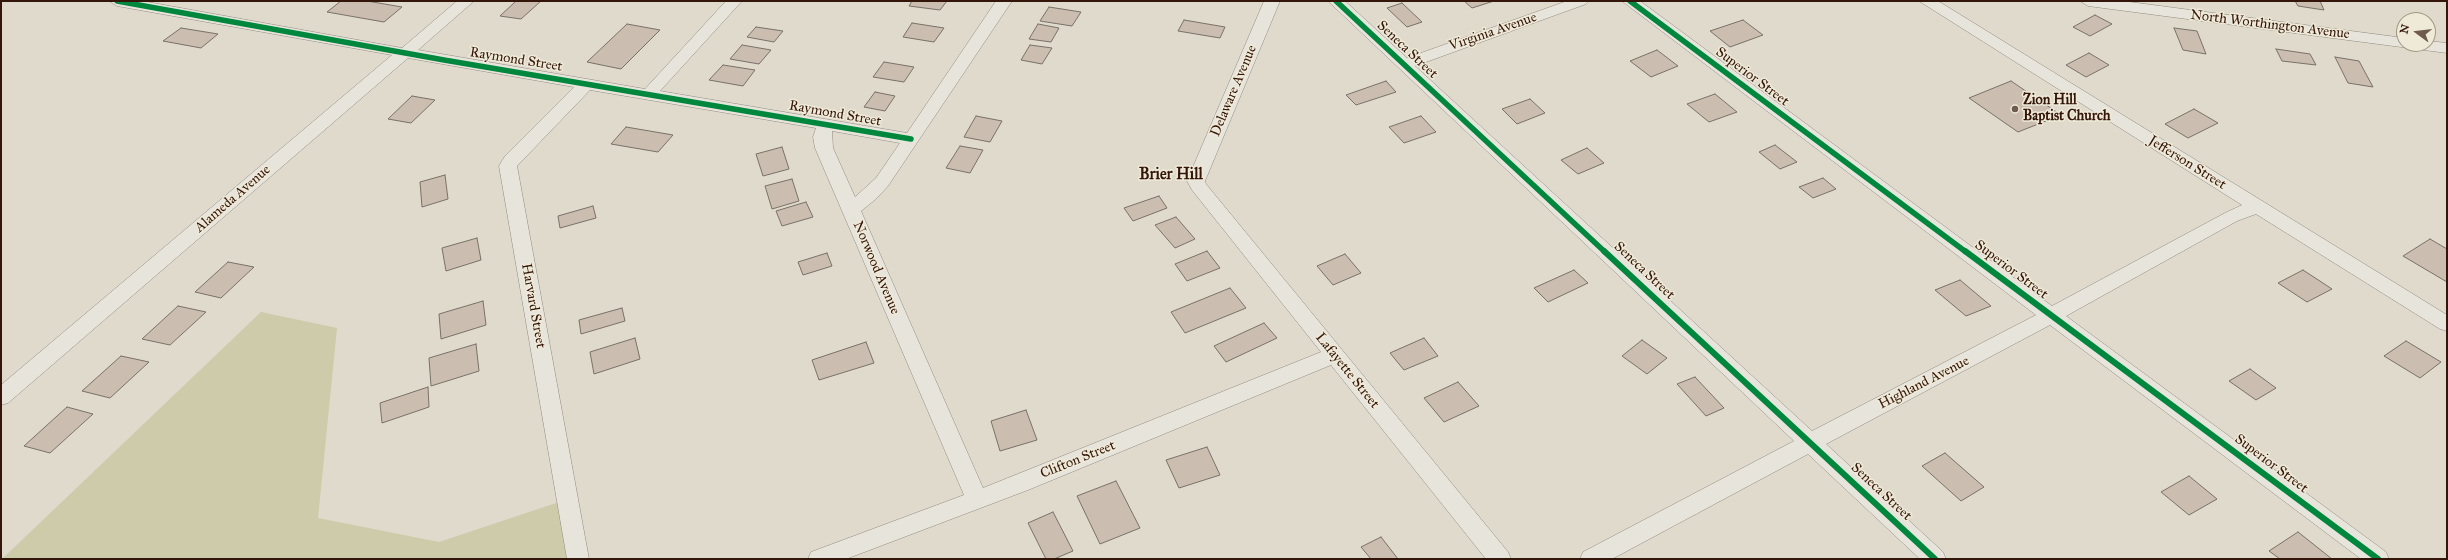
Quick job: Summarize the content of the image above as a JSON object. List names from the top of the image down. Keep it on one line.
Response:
{"streets":{"street":["North Worthington Avenue","Virginia Avenue","Seneca Street","Raymond Street","Superior Street","Delaware Avenue","Jefferson Street","Alameda Avenue","Norwood Avenue","Harvard Street","Lafayette Street","Highland Avenue","Clifton Street"]},"crossings":[["Virginia Avenue","Seneca Street"],["Seneca Street","Highland Avenue"],["Raymond Street","Alameda Avenue"],["Raymond Street","Norwood Avenue"],["Raymond Street","Harvard Street"],["Superior Street","Highland Avenue"],["Delaware Avenue","Lafayette Street"],["Jefferson Street","Highland Avenue"],["Norwood Avenue","Clifton Street"],["Lafayette Street","Clifton Street"]],"districts":["Brier Hill"],"places":["Zion Hill Baptist Church"],"north":"left"}
